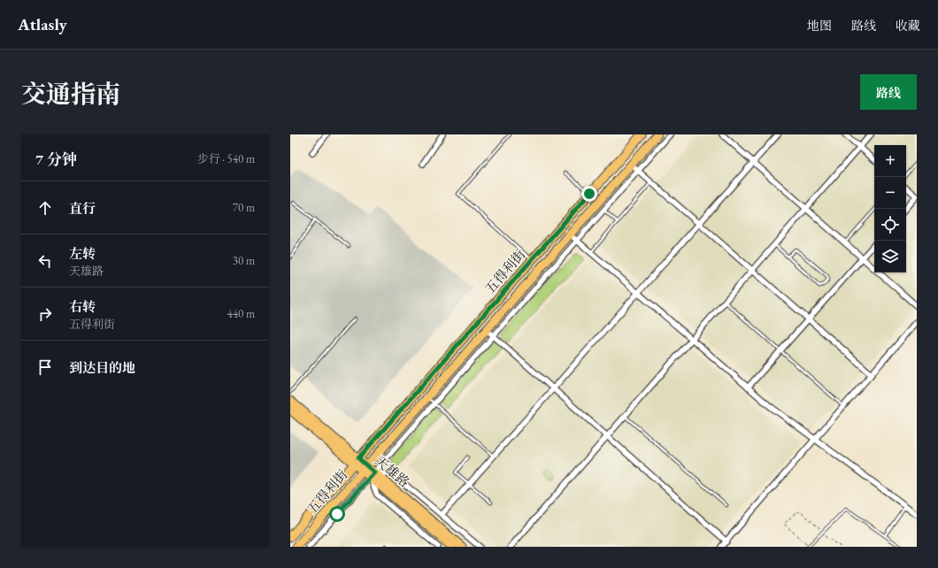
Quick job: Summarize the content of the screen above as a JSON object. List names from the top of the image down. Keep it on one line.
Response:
{"streets":{"main road":["五得利街","天雄路"]},"crossings":[["五得利街","天雄路"]],"page":{"header":"Atlasly","nav":["地图","路线","收藏"],"title":"交通指南","buttons":"路线","heading":["7 分钟","步行 · 540 m"],"map_buttons":["+","−"],"list":[["直行","70 m"],["左转","天雄路","30 m"],["右转","五得利街","440 m"],"到达目的地"]}}
